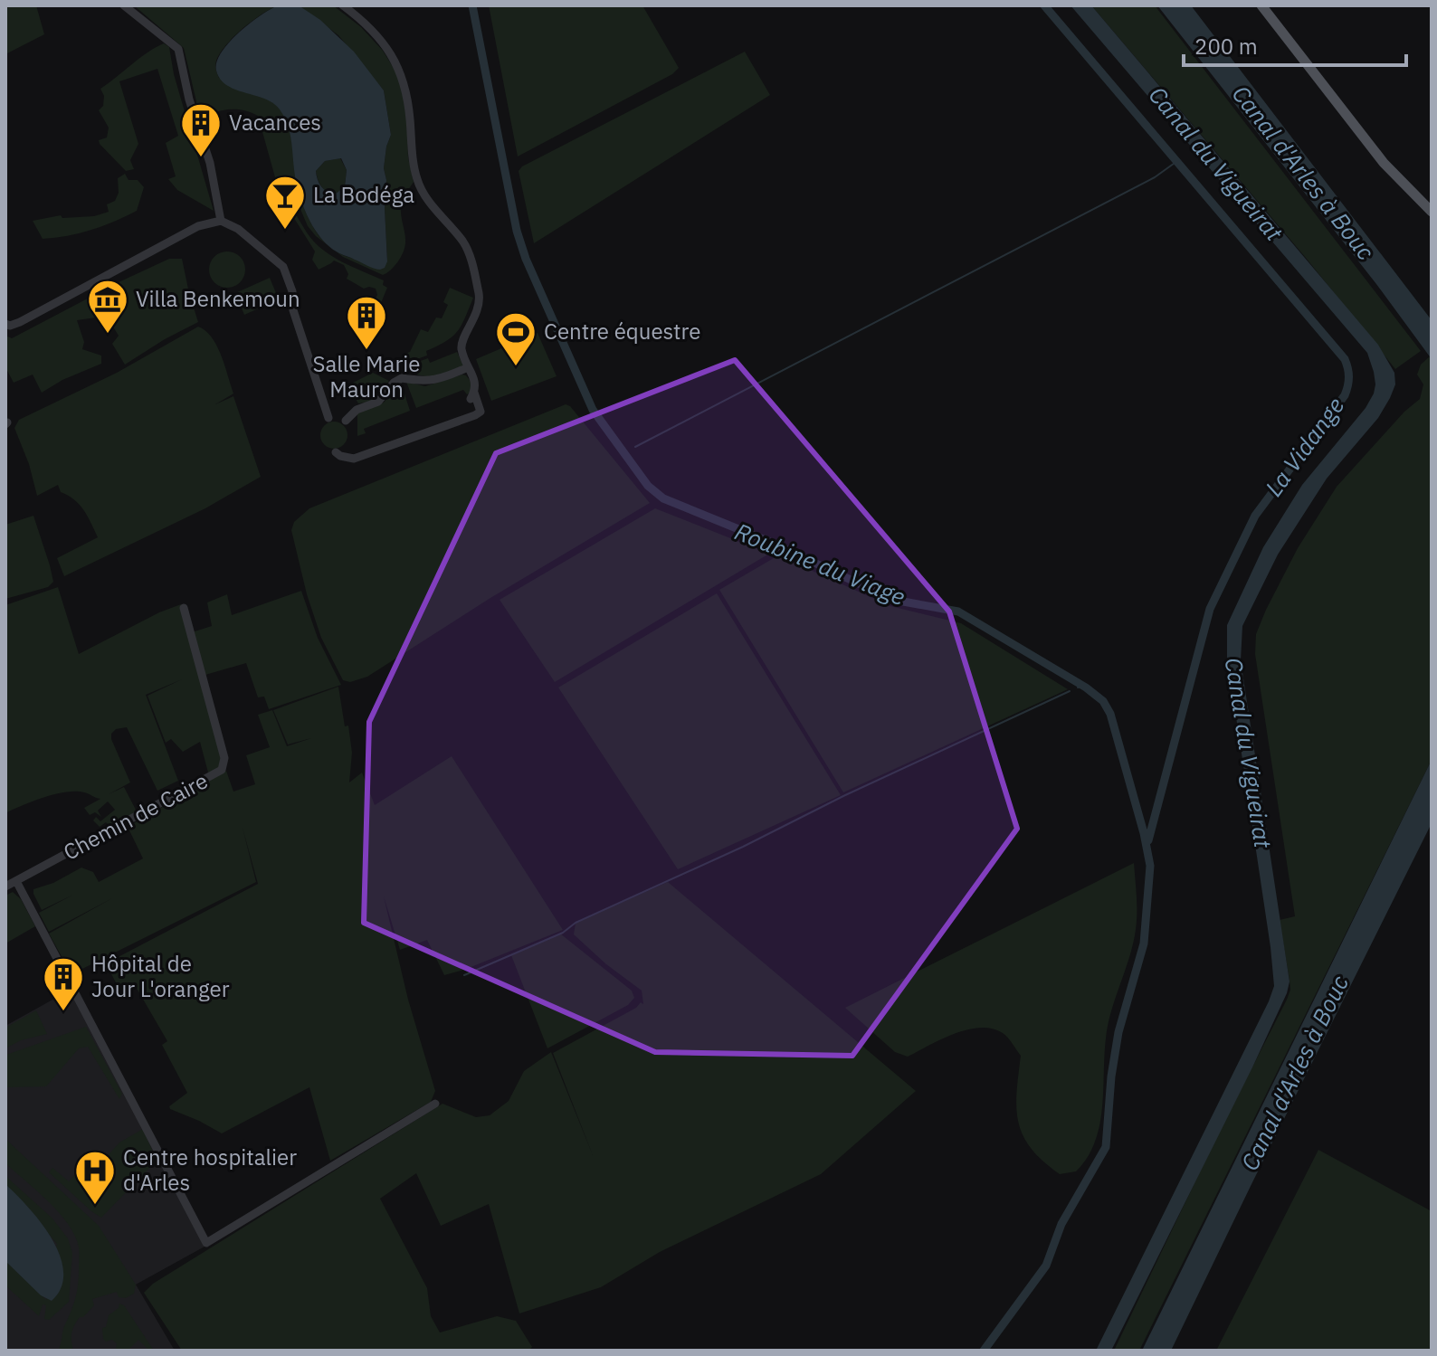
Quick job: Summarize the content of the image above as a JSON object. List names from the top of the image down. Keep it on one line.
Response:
{"streets":{"street":["Chemin de Caire"]},"water":["Canal du Vigueirat","Canal d'Arles à Bouc","La Vidange","Roubine du Viage"],"places":{"building":["Vacances","Salle Marie Mauron","Hôpital de Jour L'oranger"],"bar":["La Bodéga"],"museum":["Villa Benkemoun"],"sports":["Centre équestre"],"hospital":["Centre hospitalier d'Arles"]},"scale_bar":"200 m"}
